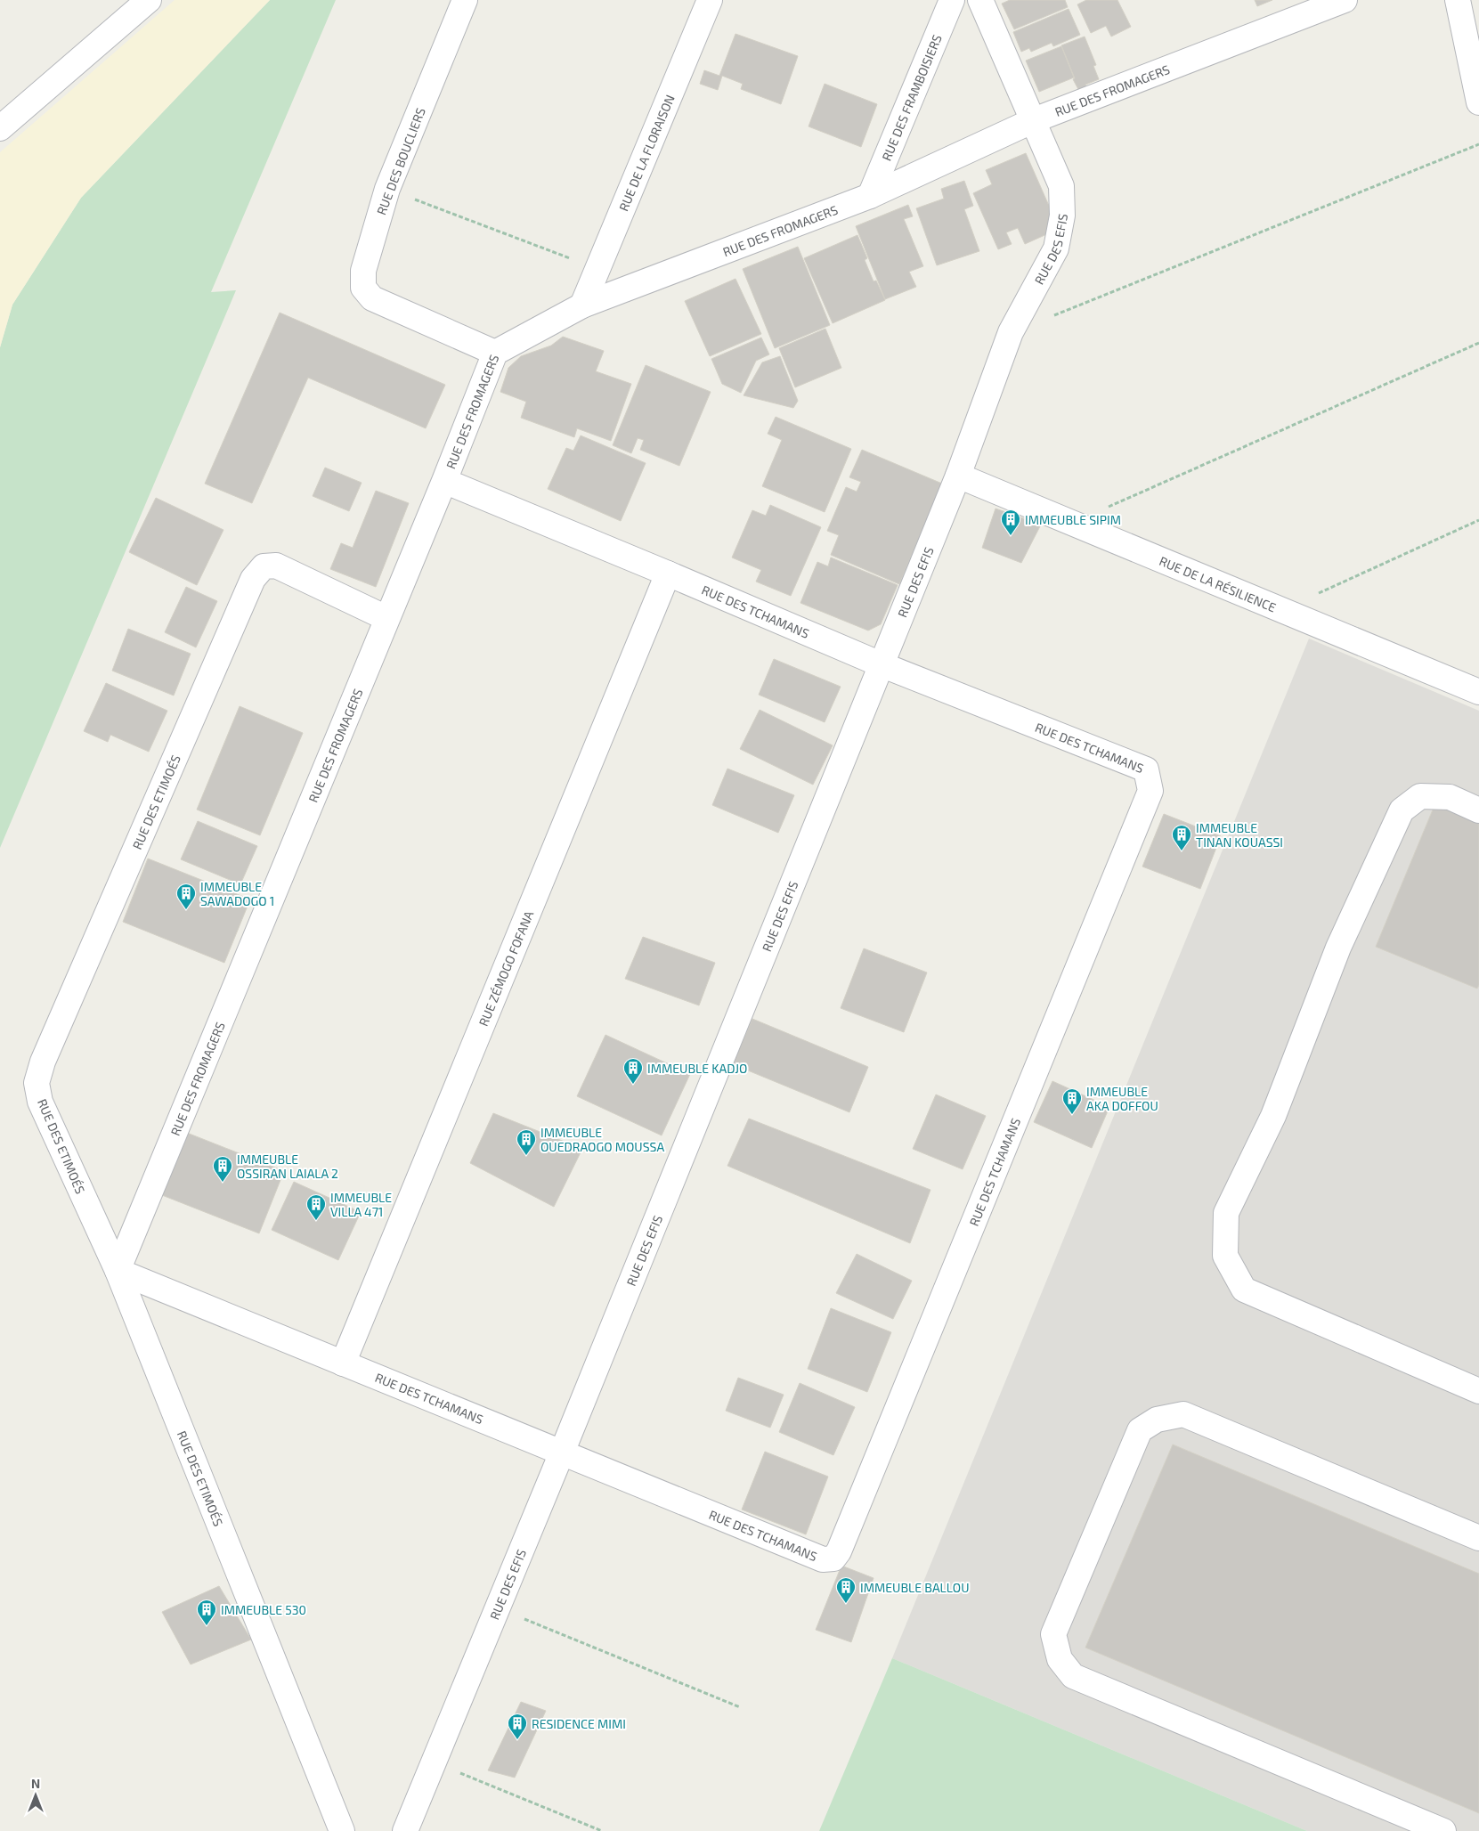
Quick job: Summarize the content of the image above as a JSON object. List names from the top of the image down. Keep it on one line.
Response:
{"streets":{"street":["RUE DES FROMAGERS","RUE DES FRAMBOISIERS","RUE DE LA FLORAISON","RUE DES BOUCLIERS","RUE DES EFIS","RUE DE LA RÉSILIENCE","RUE DES TCHAMANS","RUE DES ETIMOÉS","RUE ZÉMOGO FOFANA"]},"crossings":[["RUE DES FROMAGERS","RUE DES FRAMBOISIERS"],["RUE DES FROMAGERS","RUE DE LA FLORAISON"],["RUE DES FROMAGERS","RUE DES BOUCLIERS"],["RUE DES FROMAGERS","RUE DES EFIS"],["RUE DES FROMAGERS","RUE DES TCHAMANS"],["RUE DES FROMAGERS","RUE DES ETIMOÉS"],["RUE DES EFIS","RUE DE LA RÉSILIENCE"],["RUE DES EFIS","RUE DES TCHAMANS"],["RUE DES TCHAMANS","RUE DES ETIMOÉS"],["RUE DES TCHAMANS","RUE ZÉMOGO FOFANA"]],"places":{"building":["IMMEUBLE SIPIM","IMMEUBLE TINAN KOUASSI","IMMEUBLE SAWADOGO 1","IMMEUBLE KADJO","IMMEUBLE AKA DOFFOU","IMMEUBLE OUEDRAOGO MOUSSA","IMMEUBLE OSSIRAN LAIALA 2","IMMEUBLE VILLA 471","IMMEUBLE BALLOU","IMMEUBLE 530","RESIDENCE MIMI"]},"north":"top"}
